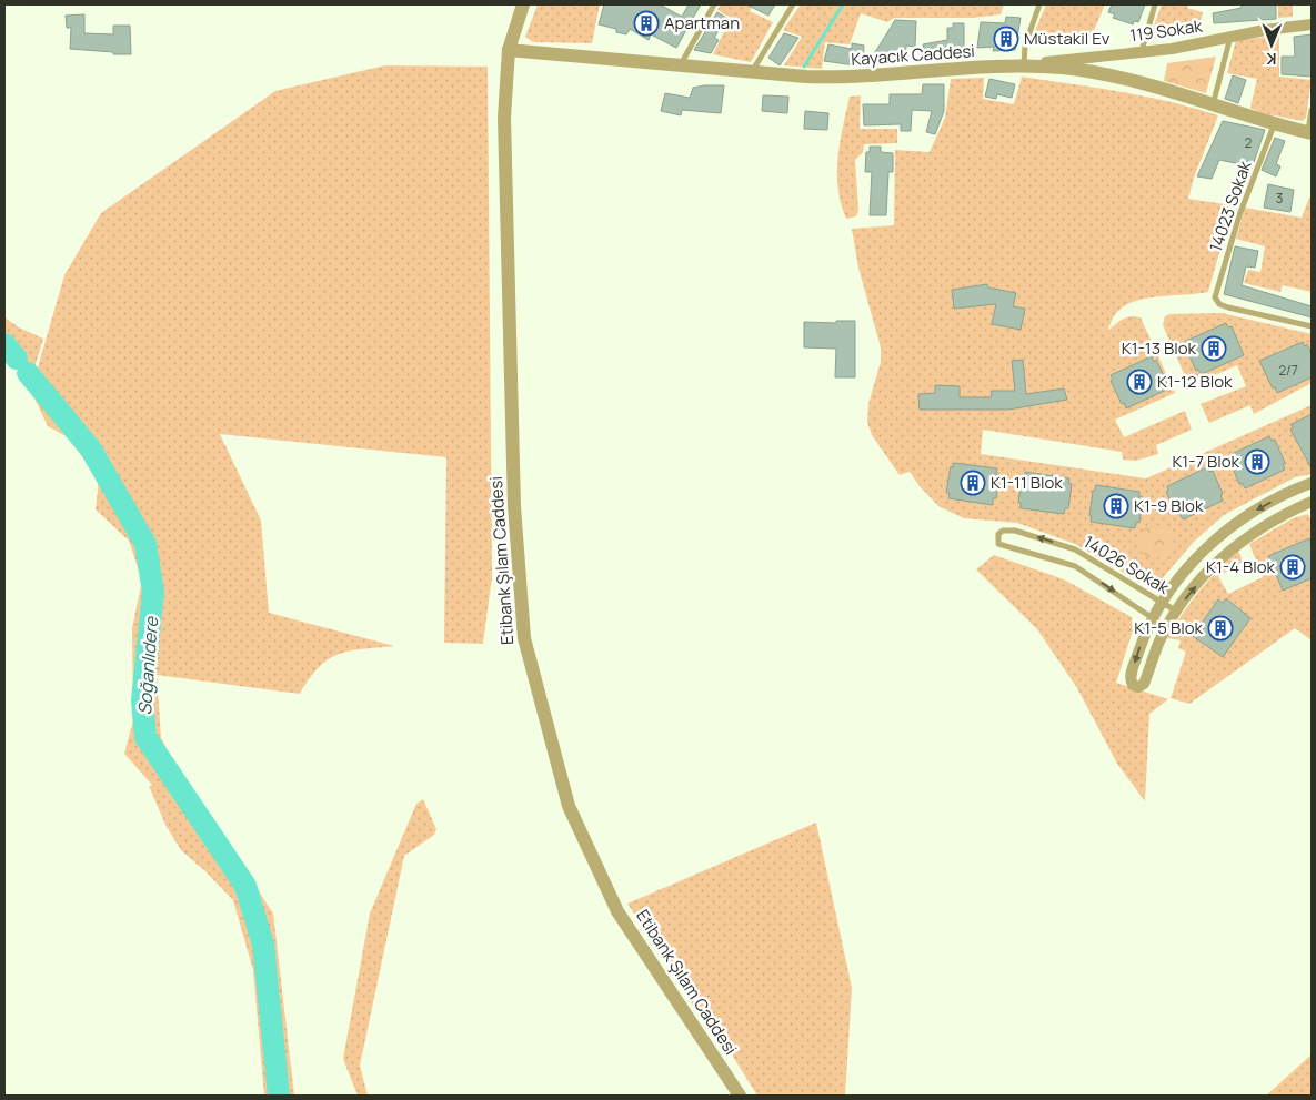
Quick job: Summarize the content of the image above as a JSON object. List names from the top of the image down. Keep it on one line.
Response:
{"streets":{"street":["119 Sokak","Kayacık Caddesi","Etibank Şılam Caddesi"],"lane":["14023 Sokak","14026 Sokak"]},"crossings":[["119 Sokak","Kayacık Caddesi"],["Kayacık Caddesi","14023 Sokak"],["Kayacık Caddesi","Etibank Şılam Caddesi"]],"water":["Soğanlıdere"],"places":{"building":["Apartman","Müstakil Ev","K1-13 Blok","K1-12 Blok","K1-7 Blok","K1-11 Blok","K1-9 Blok","K1-4 Blok","K1-5 Blok"]},"house_numbers":["2","3","2/7"],"north":"bottom"}
